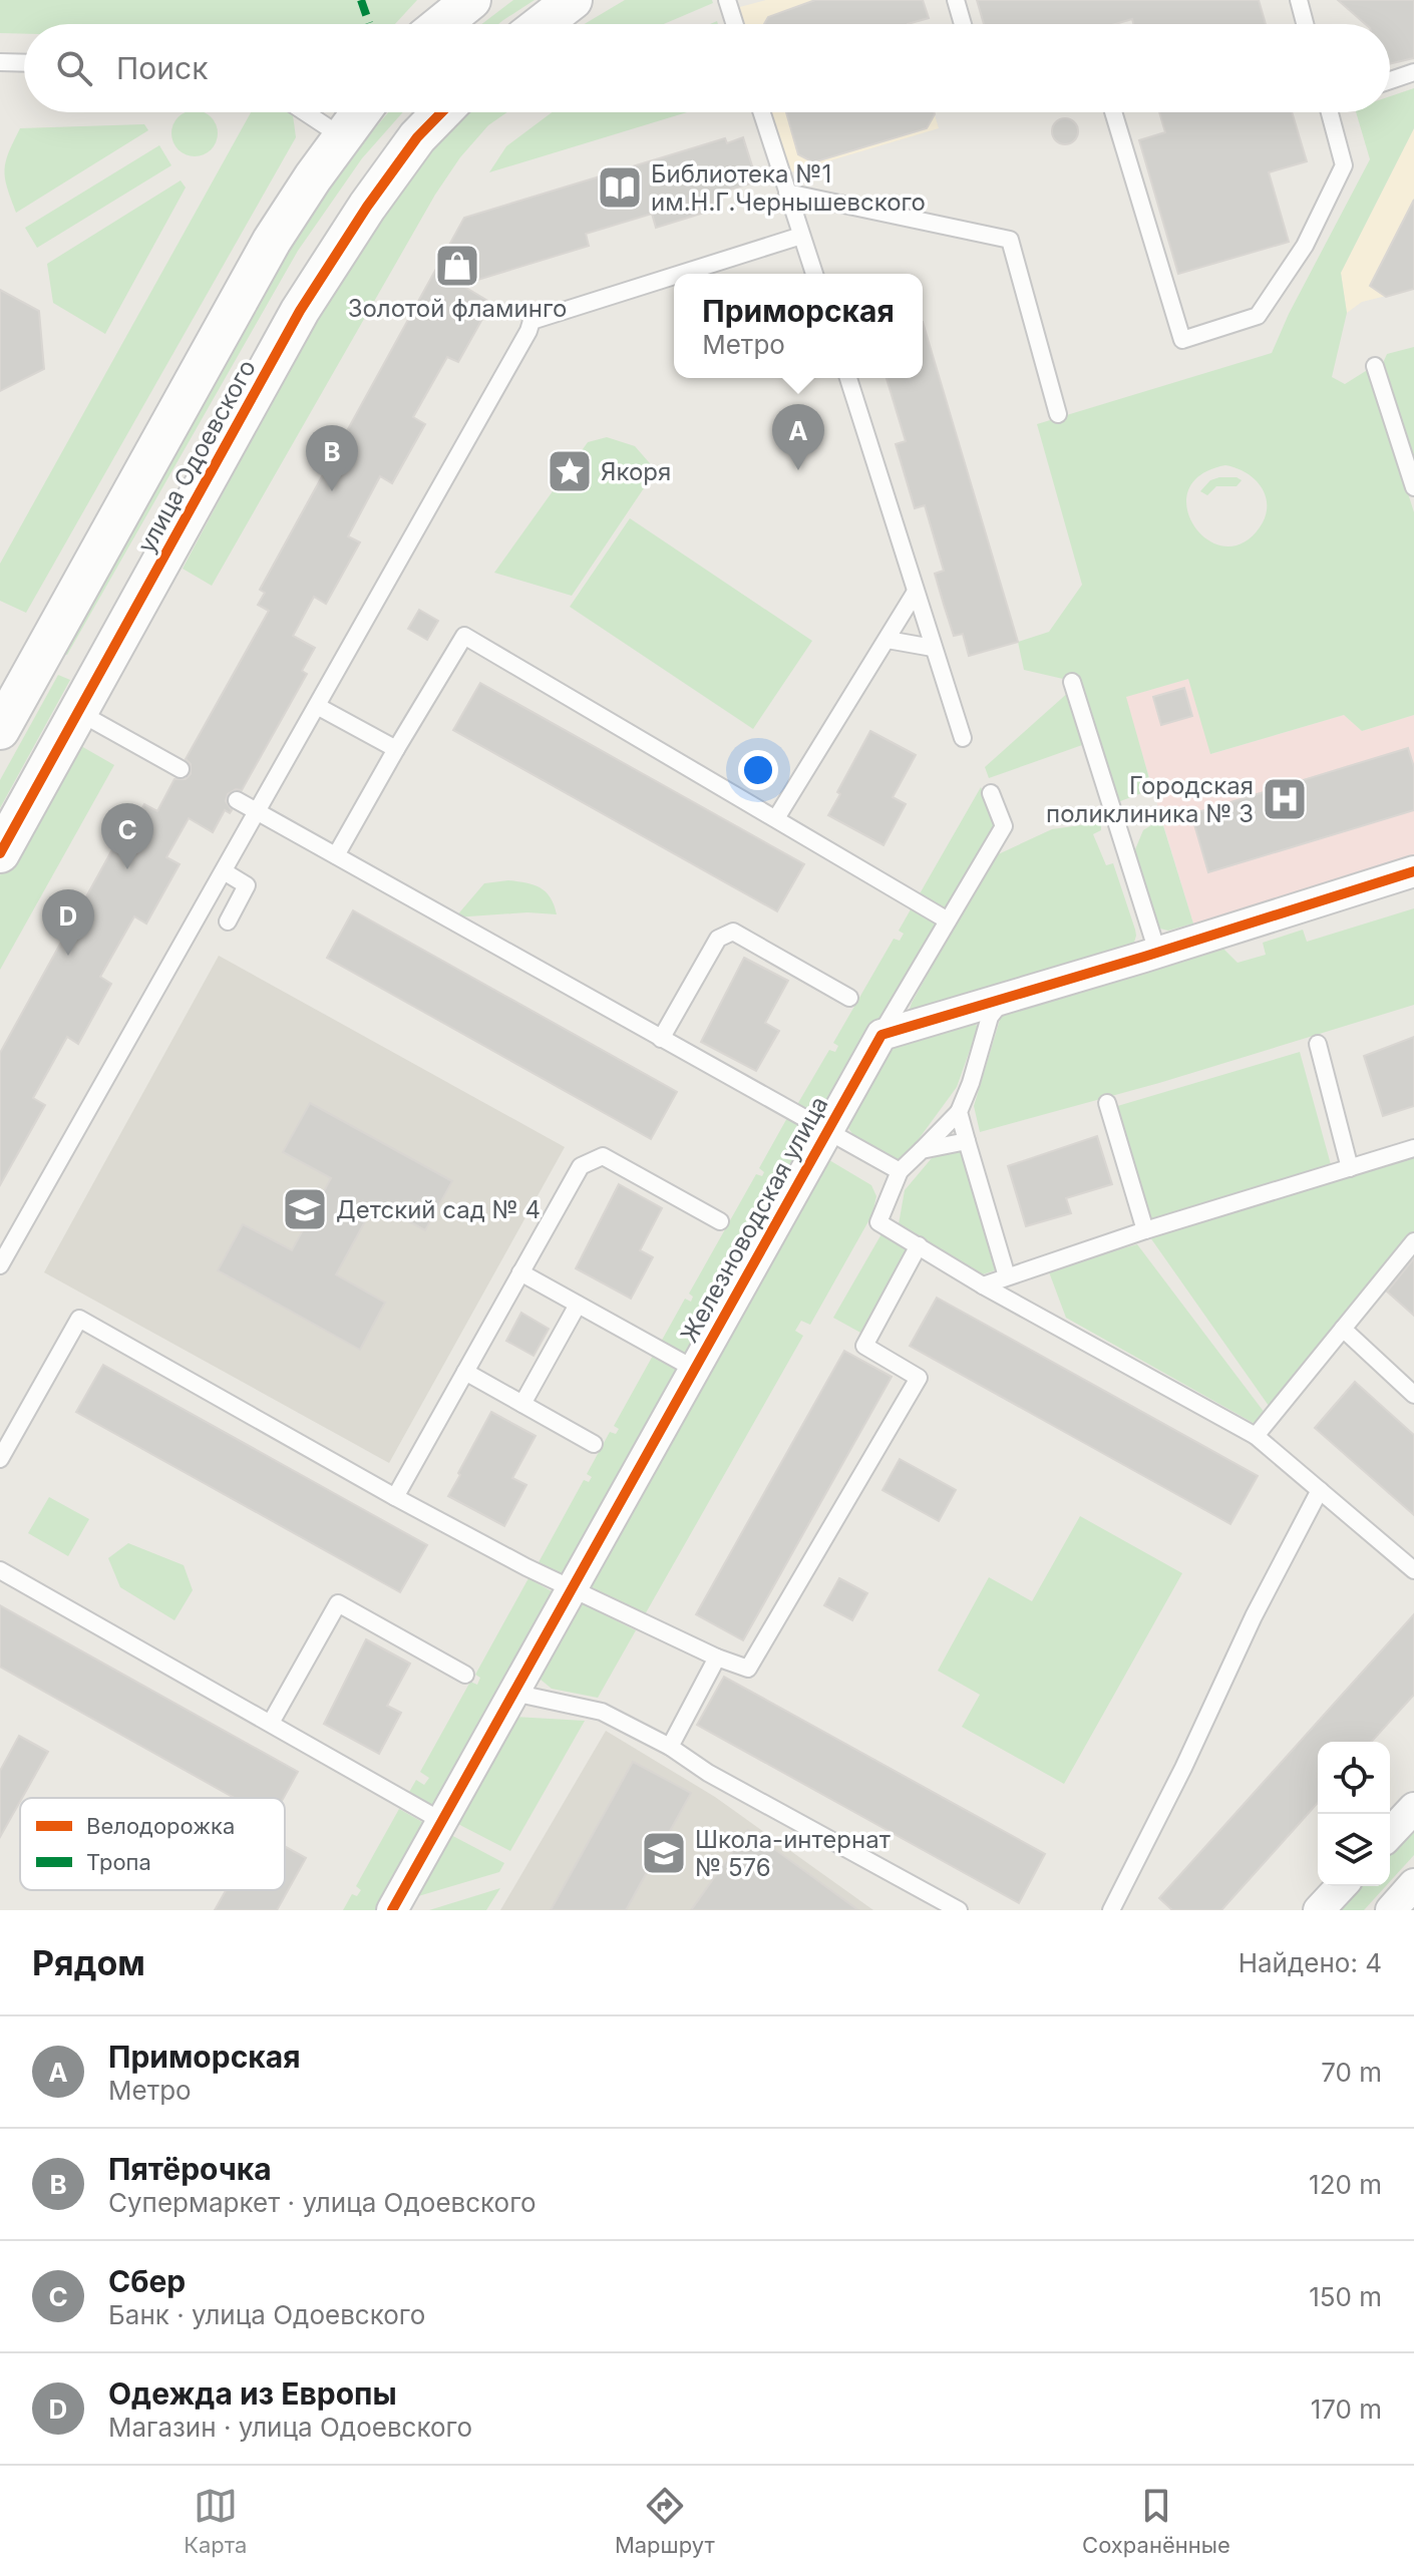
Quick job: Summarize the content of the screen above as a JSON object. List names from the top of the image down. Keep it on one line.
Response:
{"streets":{"street":["улица Одоевского","Железноводская улица"]},"places":{"library":["Библиотека №1 им.Н.Г.Чернышевского"],"shop":["Золотой фламинго"],"place":["Якоря"],"hospital":["Городская поликлиника № 3"],"school or university":["Детский сад № 4","Школа-интернат № 576"]},"legend":["Велодорожка","Тропа"],"page":{"search":"Поиск","popup":["Приморская","Метро"],"pins":["A","B","C","D"],"heading":["Рядом","Найдено: 4"],"list":[{"mark":"A","name":"Приморская","note":"Метро","value":"70 m"},{"mark":"B","name":"Пятёрочка","note":"Супермаркет · улица Одоевского","value":"120 m"},{"mark":"C","name":"Сбер","note":"Банк · улица Одоевского","value":"150 m"},{"mark":"D","name":"Одежда из Европы","note":"Магазин · улица Одоевского","value":"170 m"}],"nav":["Карта","Маршрут","Сохранённые"]}}
